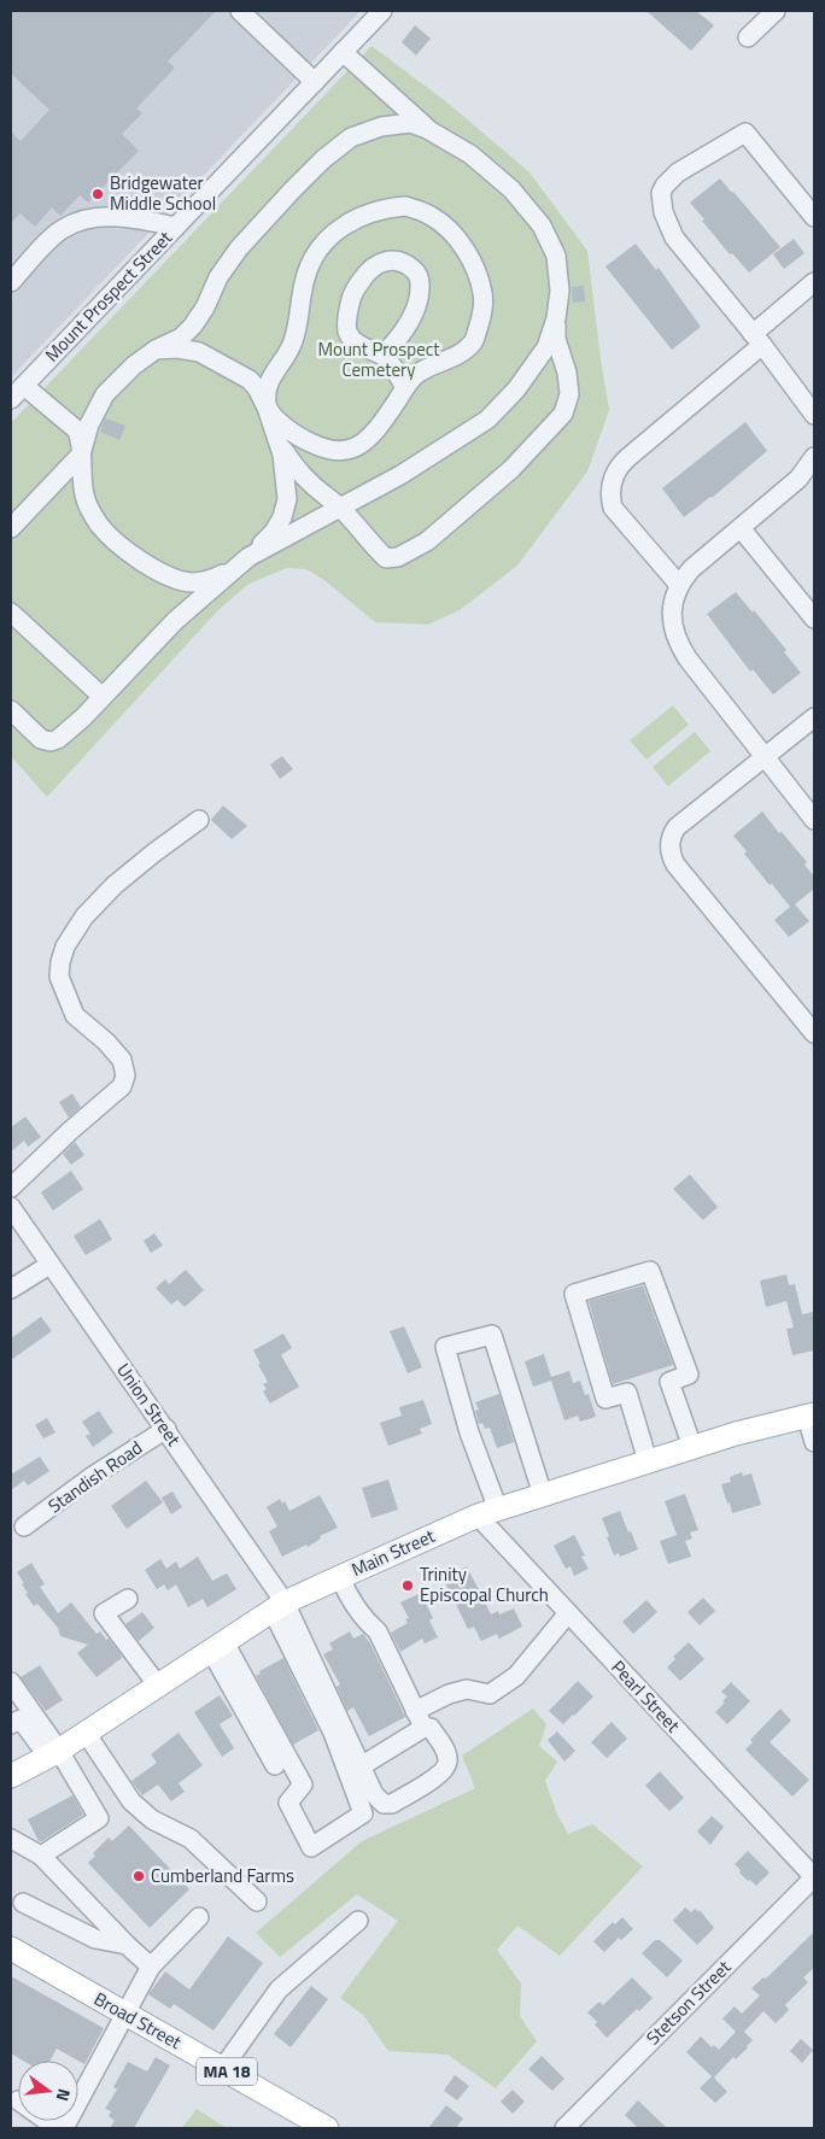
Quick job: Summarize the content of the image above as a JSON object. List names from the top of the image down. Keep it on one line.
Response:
{"streets":{"main road":["Main Street","Broad Street","MA 18"],"street":["Mount Prospect Street","Union Street","Standish Road","Pearl Street","Stetson Street"]},"crossings":[["Union Street","Standish Road"],["Union Street","Main Street"],["Main Street","Pearl Street"],["Pearl Street","Stetson Street"]],"parks":["Mount Prospect Cemetery"],"places":["Bridgewater Middle School","Trinity Episcopal Church","Cumberland Farms"],"north":"right"}
